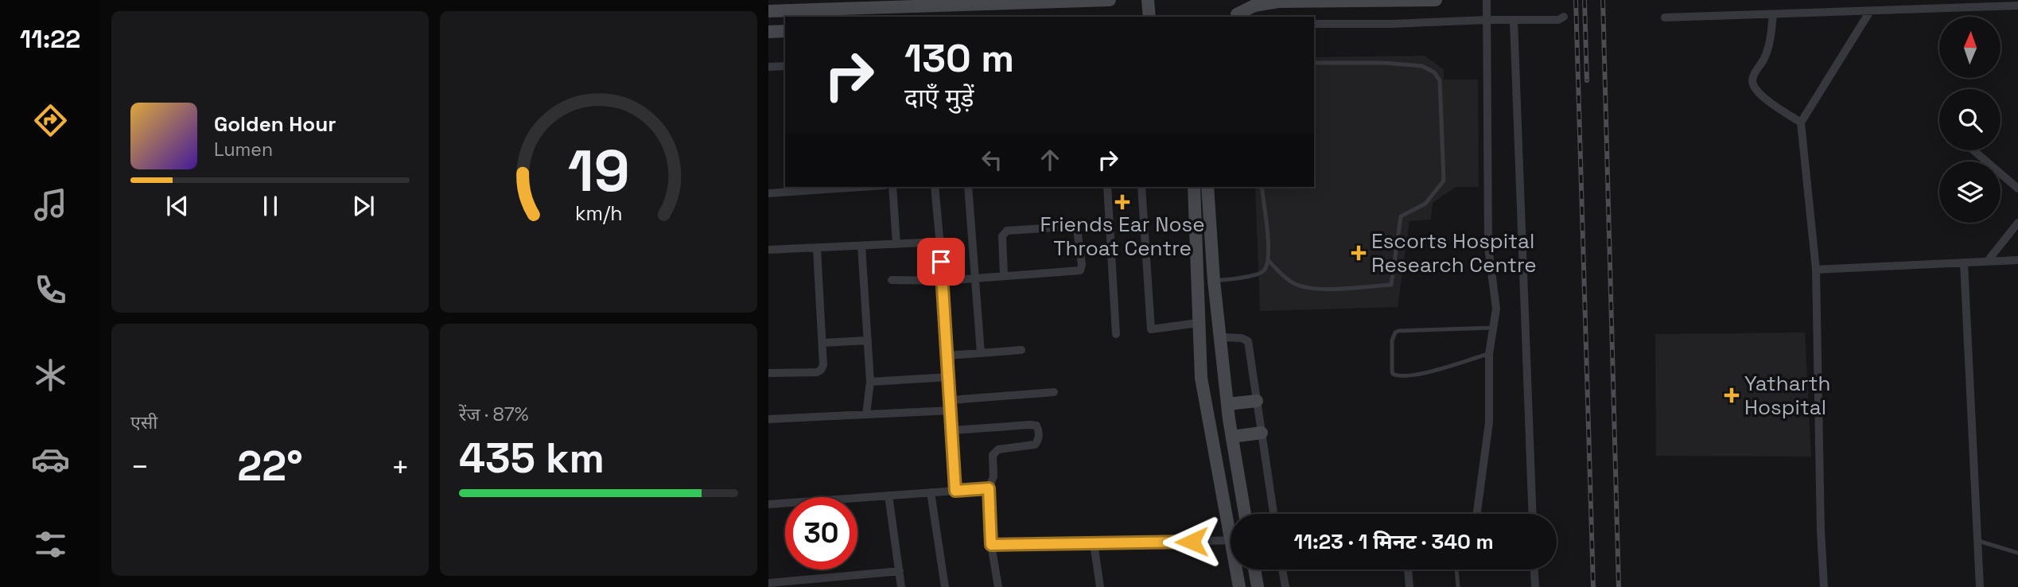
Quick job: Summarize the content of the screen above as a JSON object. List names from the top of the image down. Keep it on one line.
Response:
{"places":{"health":["Friends Ear Nose Throat Centre","Escorts Hospital Research Centre","Yatharth Hospital"]},"north":"top","page":{"tabs":"11:22","turn":["130 m","दाएँ मुड़ें"],"song":["Golden Hour","Lumen"],"tile":["एसी",["रेंज · 87%","435 km"]],"heat":["−","22°","+"],"limit":"30","trip":"11:23 · 1 मिनट · 340 m","gauge":["19","km/h"]}}
